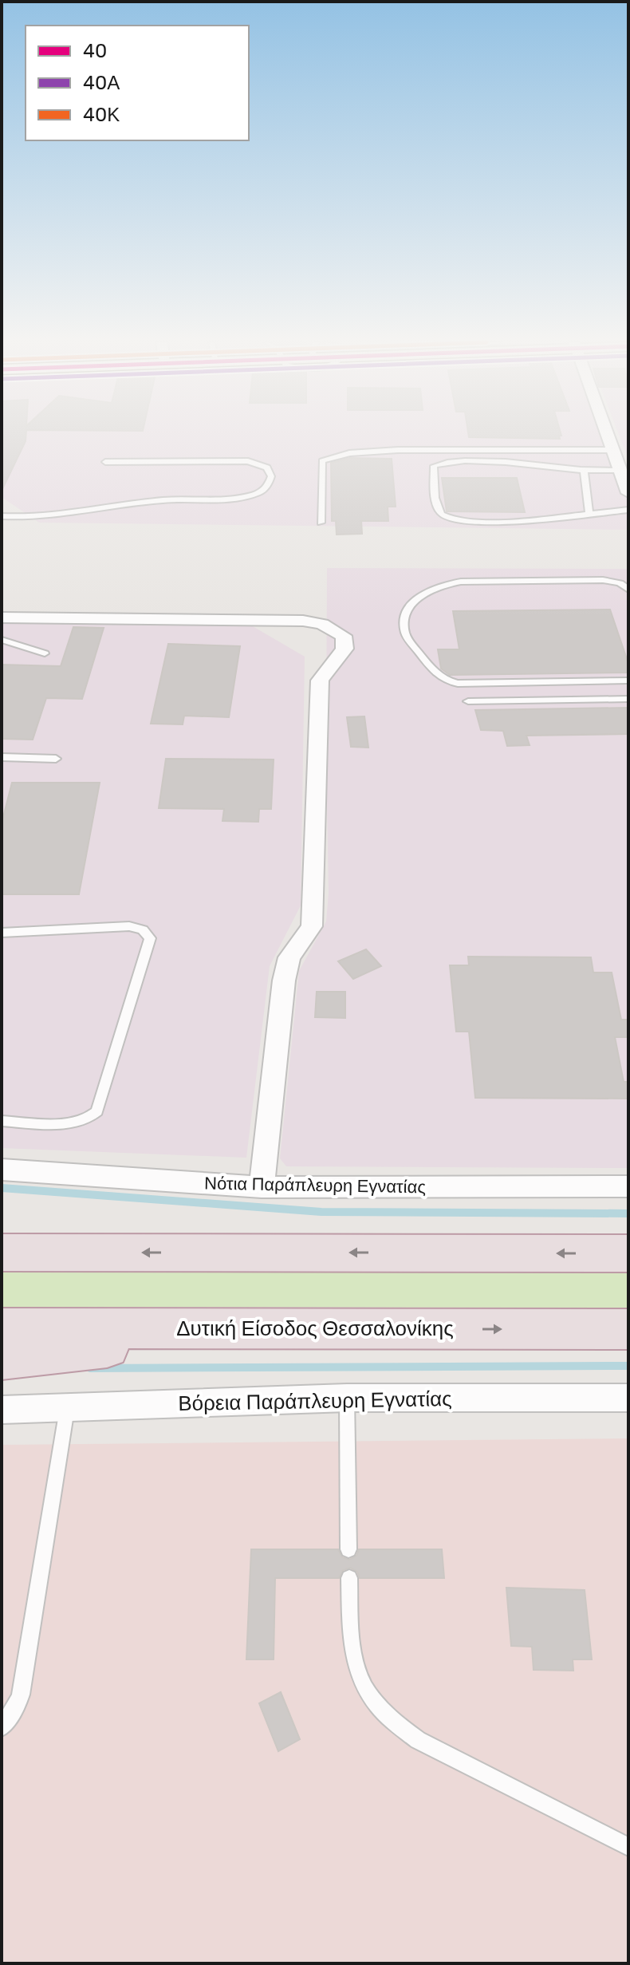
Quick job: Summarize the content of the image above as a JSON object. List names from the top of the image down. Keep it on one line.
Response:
{"streets":{"highway":["Δυτική Είσοδος Θεσσαλονίκης"],"street":["Νότια Παράπλευρη Εγνατίας","Βόρεια Παράπλευρη Εγνατίας"]},"legend":["40","40Α","40Κ"]}
